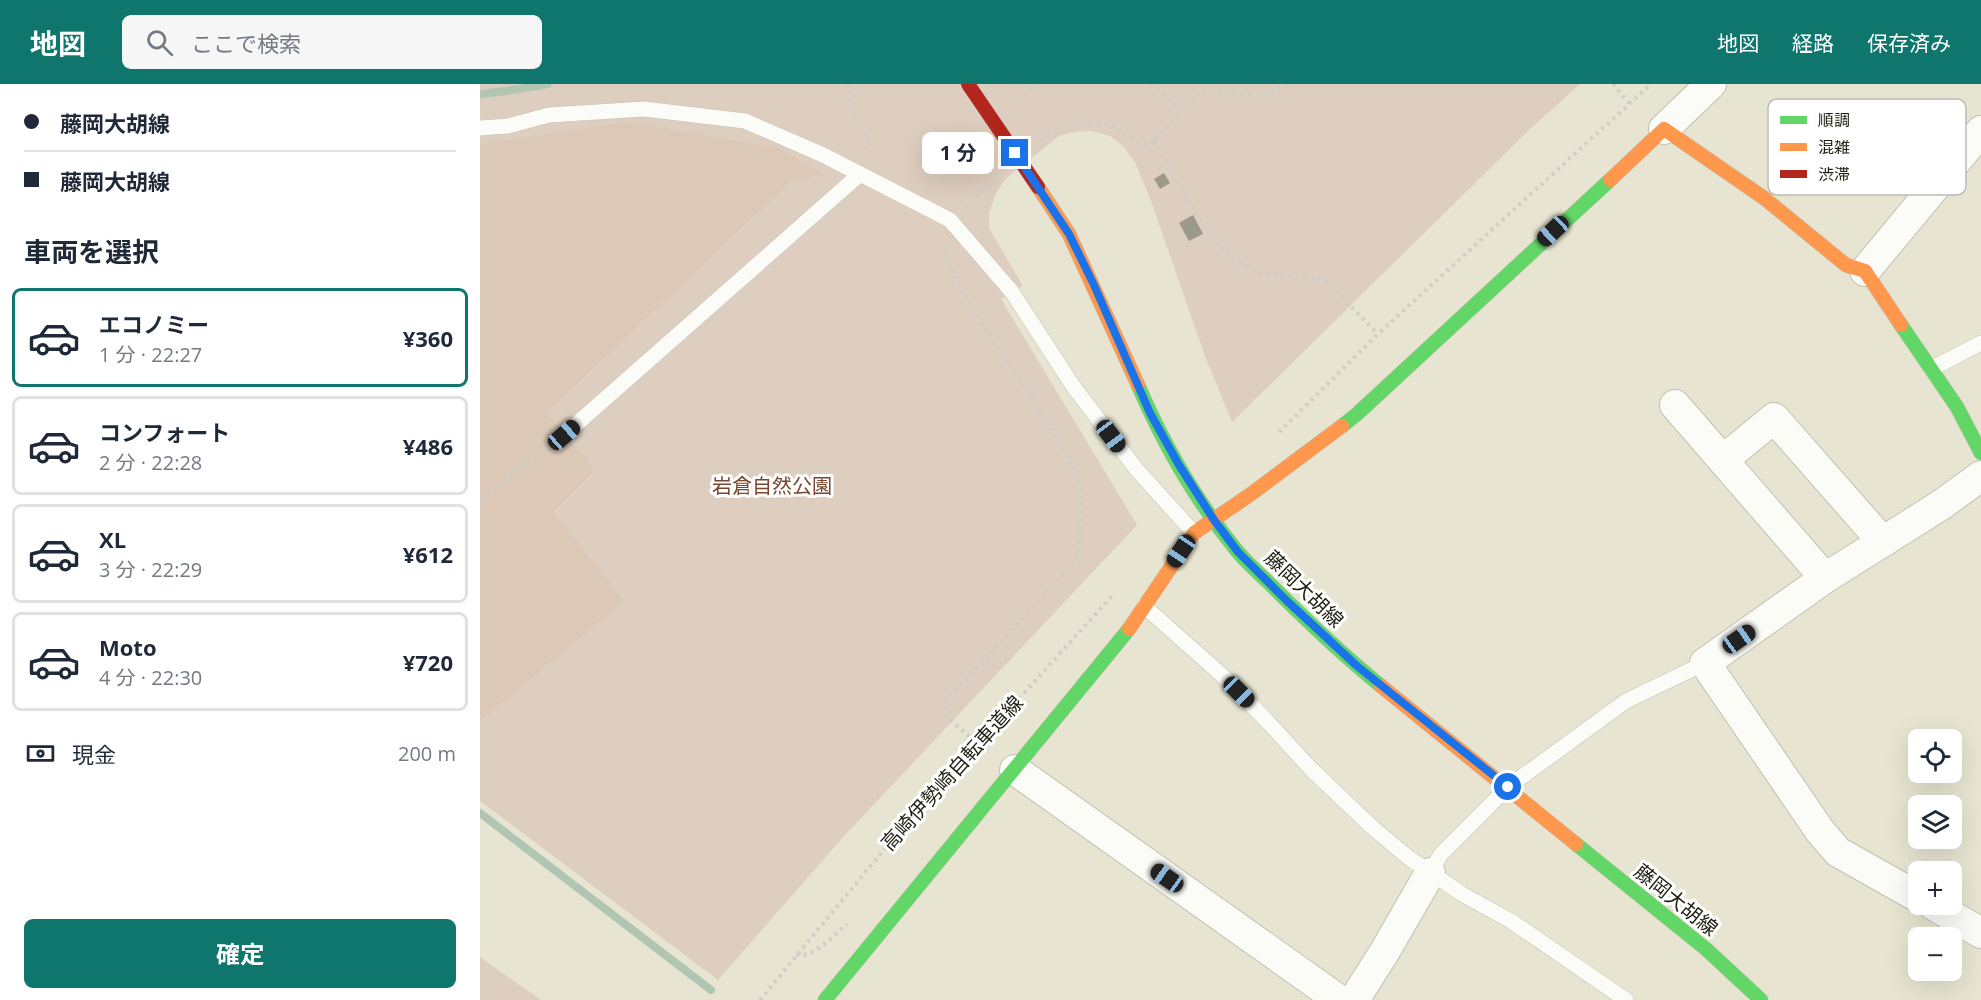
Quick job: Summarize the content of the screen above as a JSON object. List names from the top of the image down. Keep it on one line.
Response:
{"streets":{"street":["藤岡大胡線"],"path":["高崎伊勢崎自転車道線"]},"parks":["岩倉自然公園"],"legend":["順調","混雑","渋滞"],"page":{"header":"地図","search":"ここで検索","nav":["地図","経路","保存済み"],"banner":["藤岡大胡線","藤岡大胡線"],"bubble":"1 分","heading":"車両を選択","list":[{"name":"エコノミー","note":"1 分 · 22:27","value":"¥360"},{"name":"コンフォート","note":"2 分 · 22:28","value":"¥486"},{"name":"XL","note":"3 分 · 22:29","value":"¥612"},{"name":"Moto","note":"4 分 · 22:30","value":"¥720"}],"pay":["現金","200 m"],"map_buttons":["+","−"],"buttons":"確定"}}
